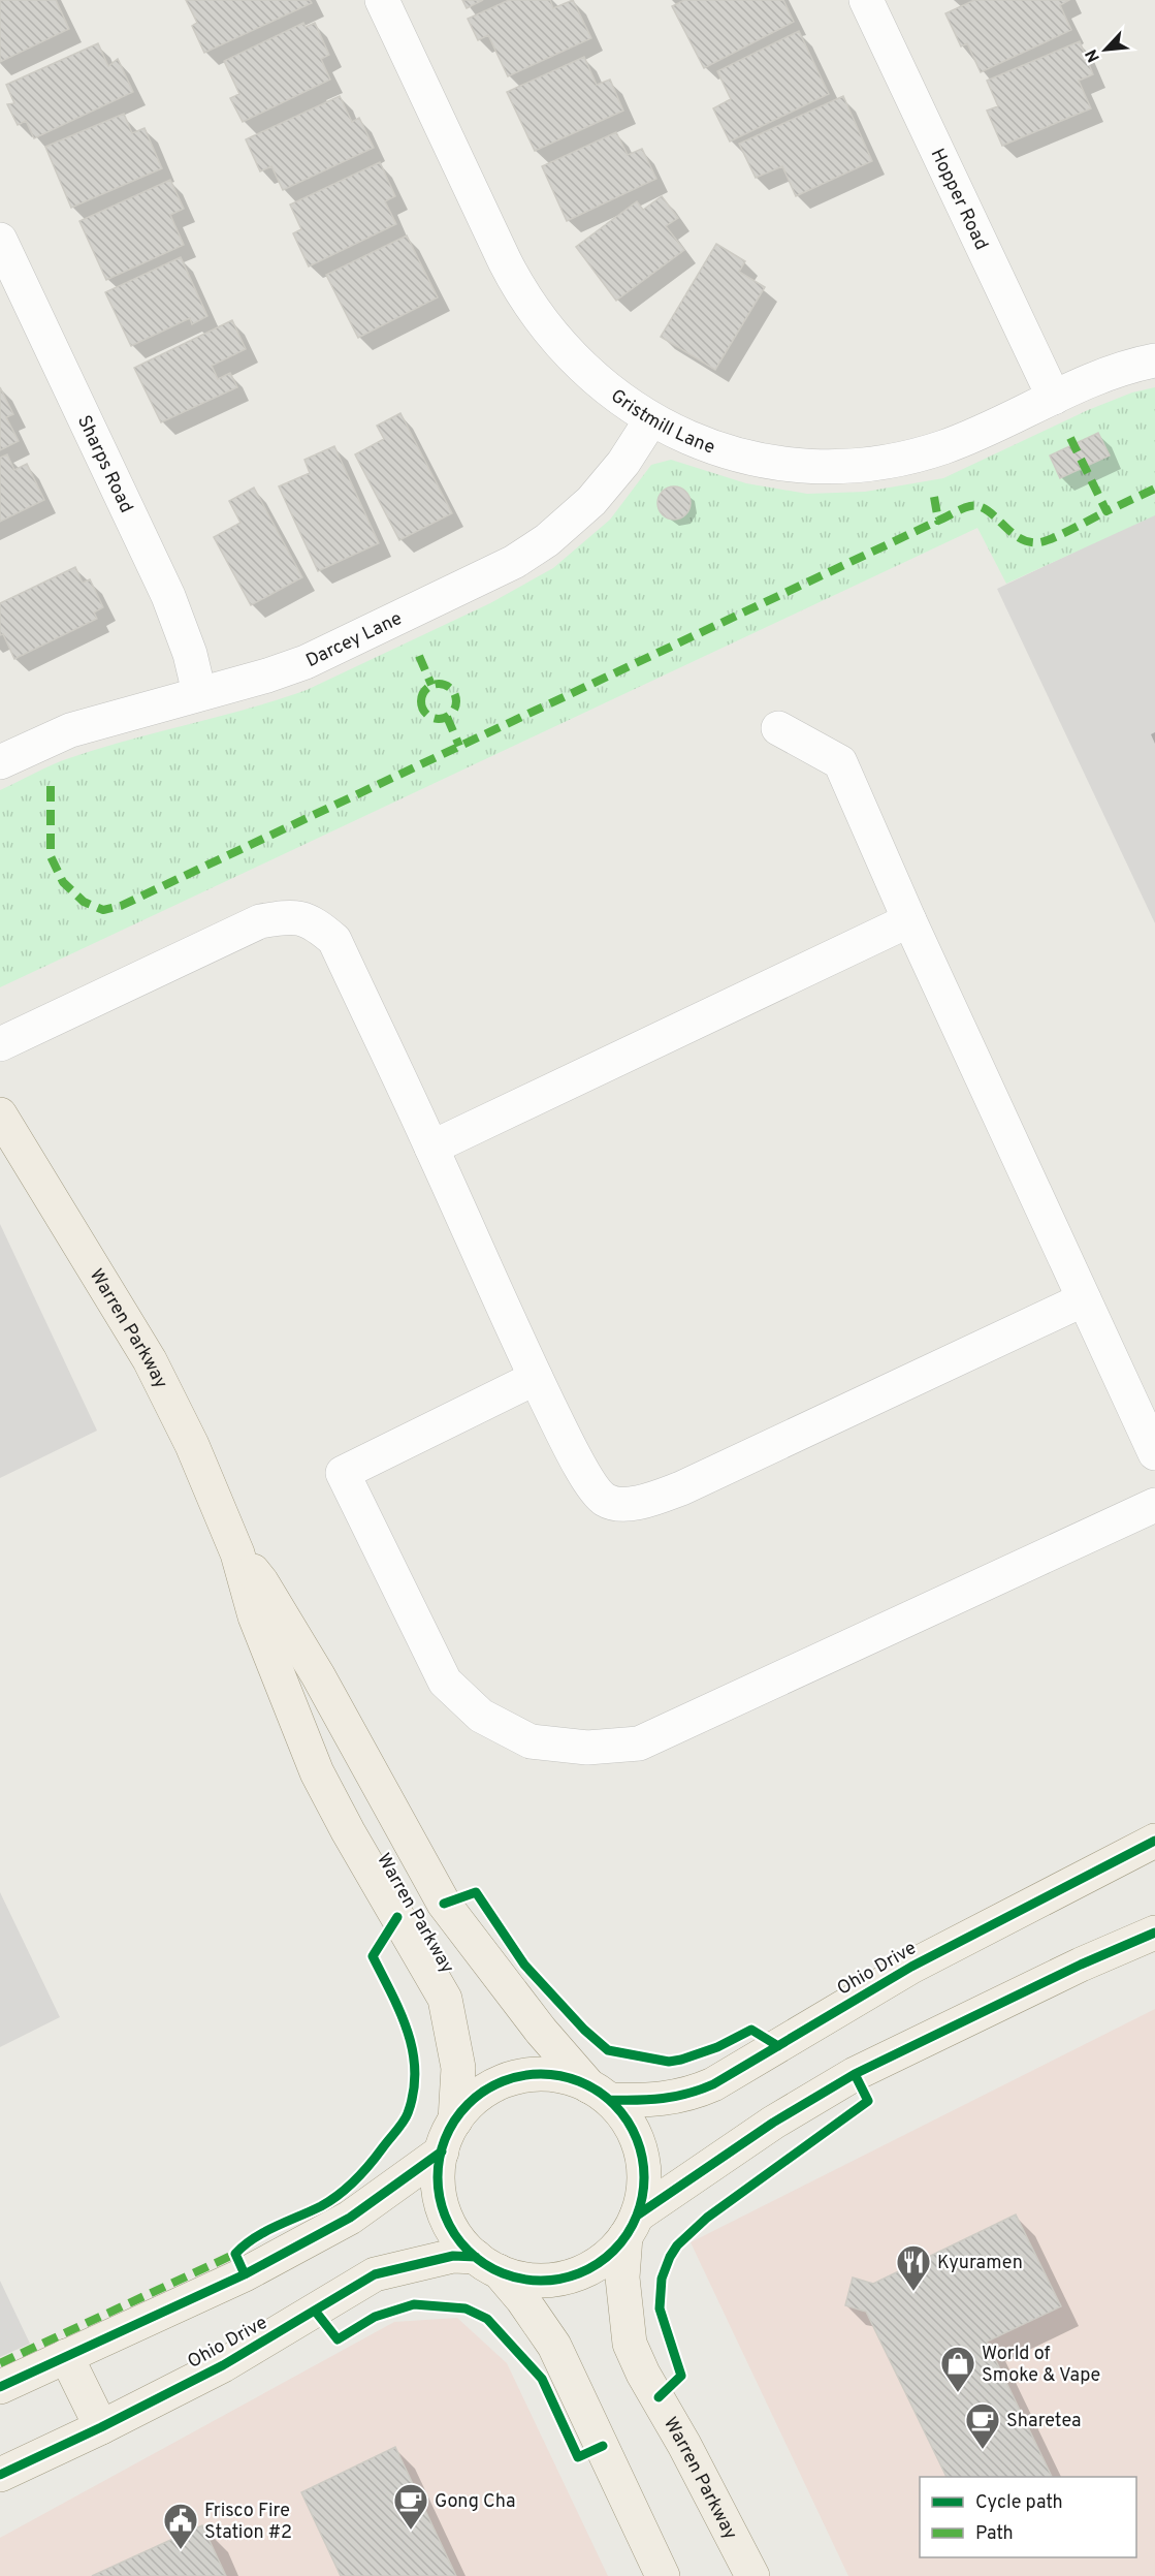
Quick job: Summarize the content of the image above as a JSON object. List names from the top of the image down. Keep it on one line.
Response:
{"streets":{"main road":["Warren Parkway","Ohio Drive"],"street":["Hopper Road","Gristmill Lane","Sharps Road","Darcey Lane"]},"crossings":[["Hopper Road","Gristmill Lane"],["Gristmill Lane","Darcey Lane"],["Sharps Road","Darcey Lane"],["Warren Parkway","Ohio Drive"]],"places":{"restaurant":["Kyuramen"],"shop":["World of Smoke & Vape"],"cafe":["Sharetea","Gong Cha"],"public building":["Frisco Fire Station #2"]},"legend":["Cycle path","Path"],"north":"bottom left"}
